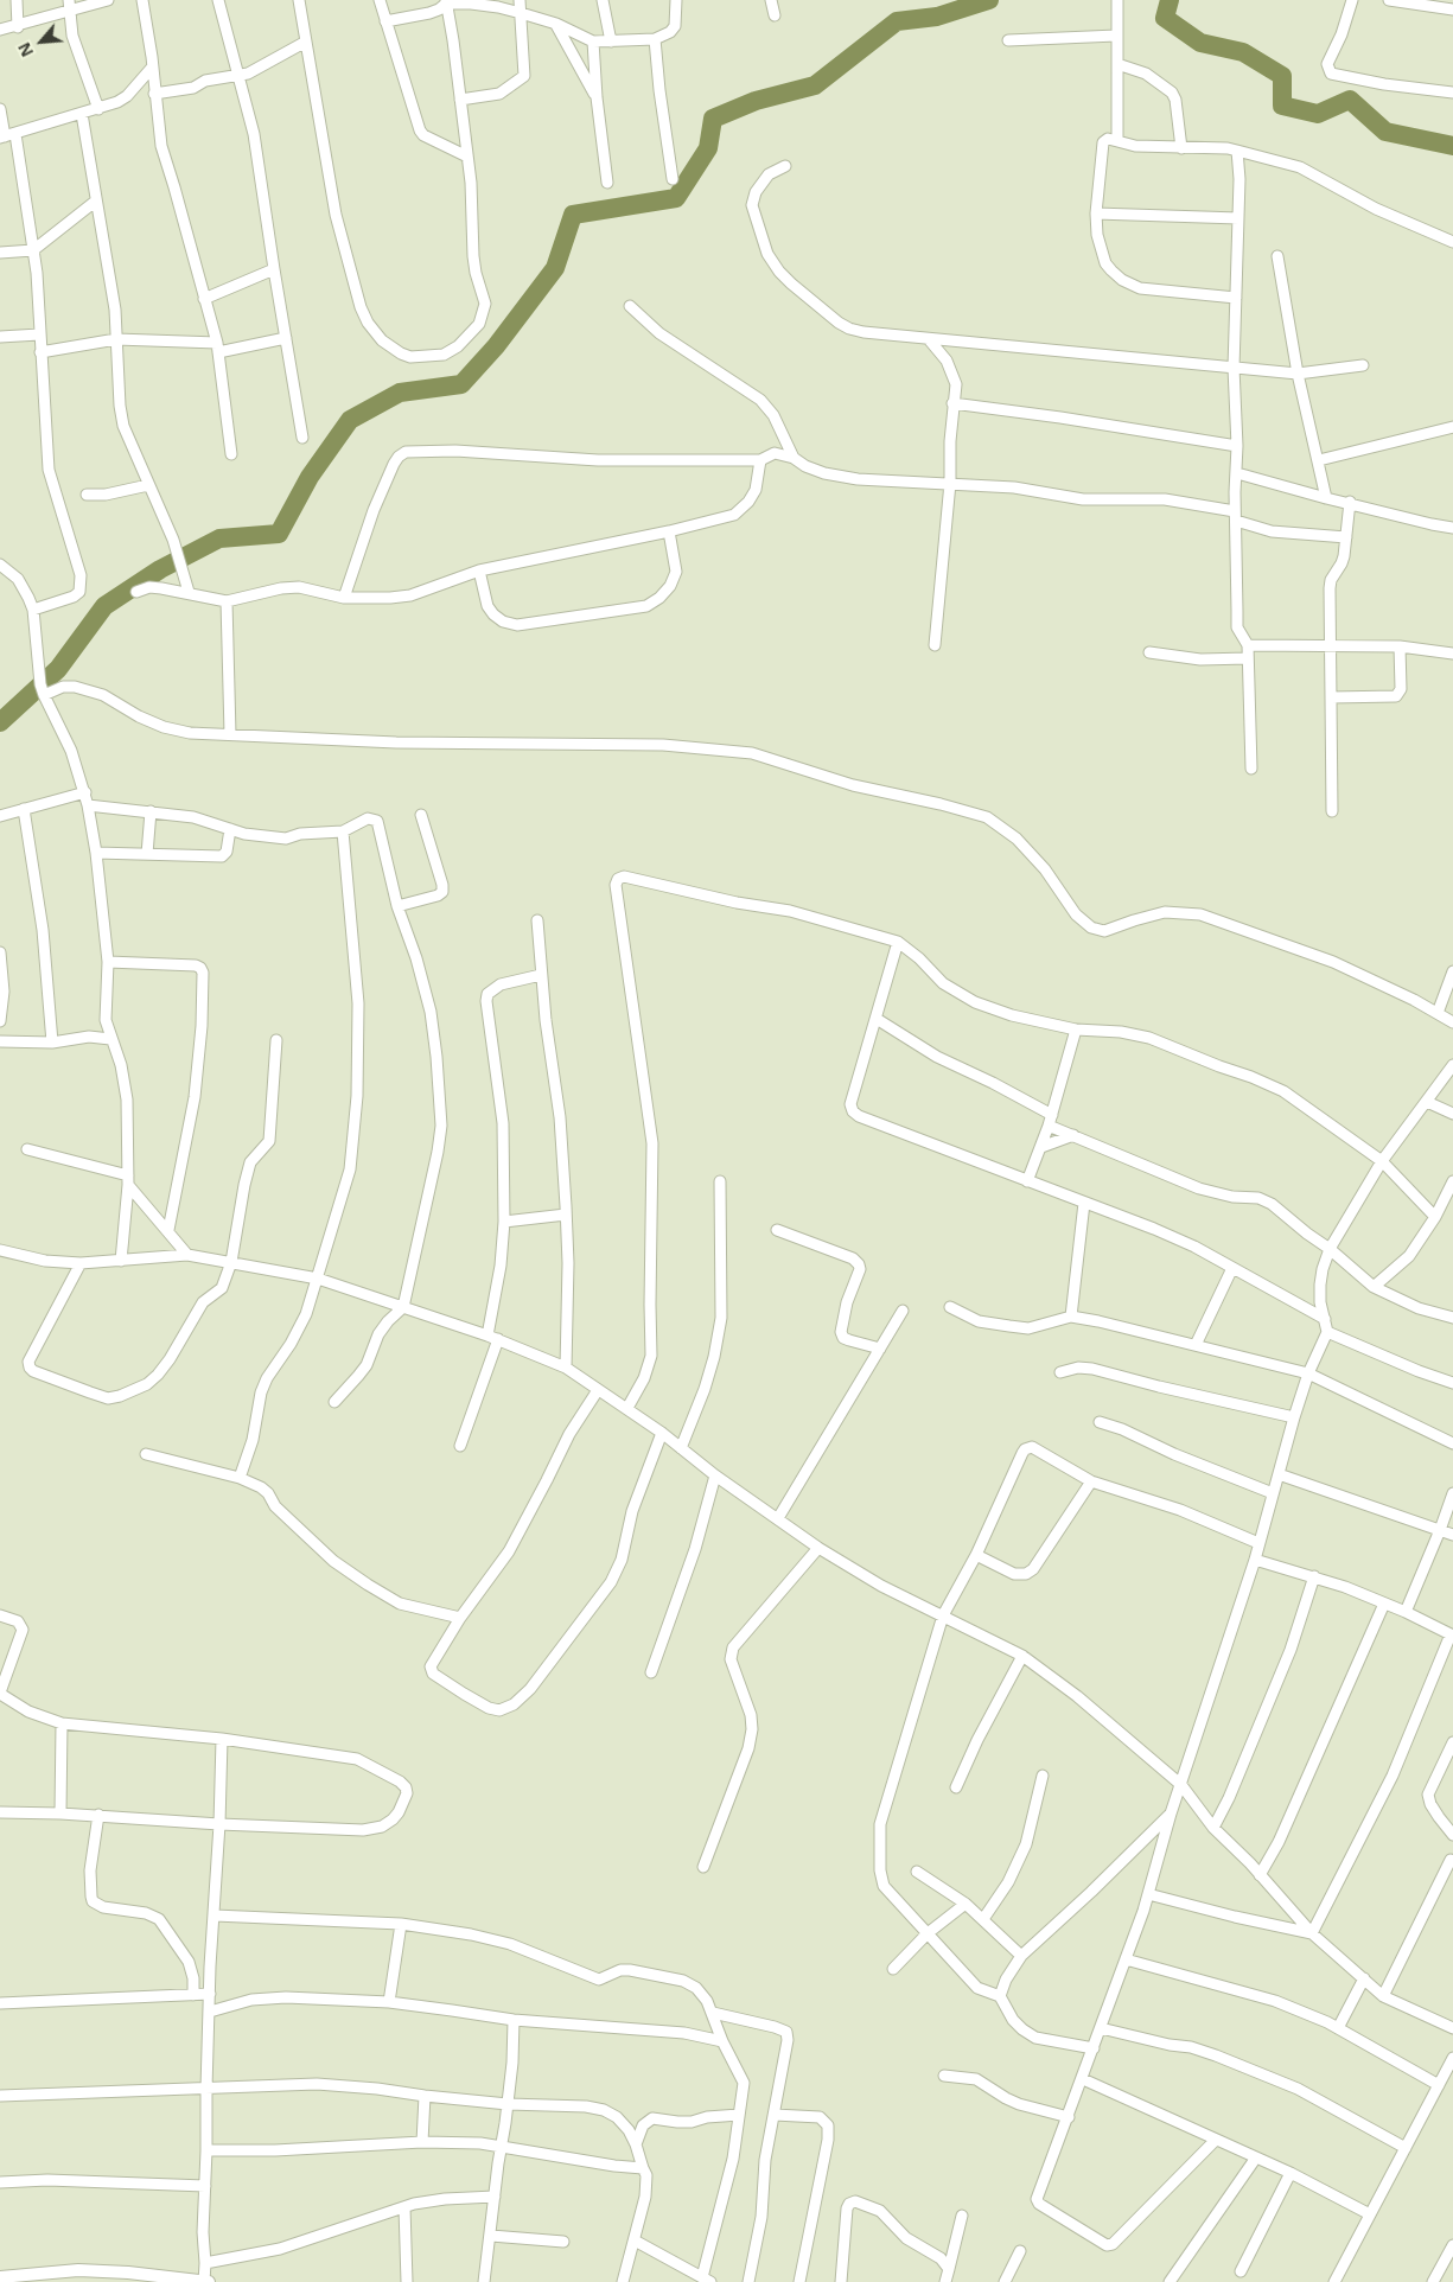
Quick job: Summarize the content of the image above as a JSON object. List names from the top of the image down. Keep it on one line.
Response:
{"north":"bottom left"}
